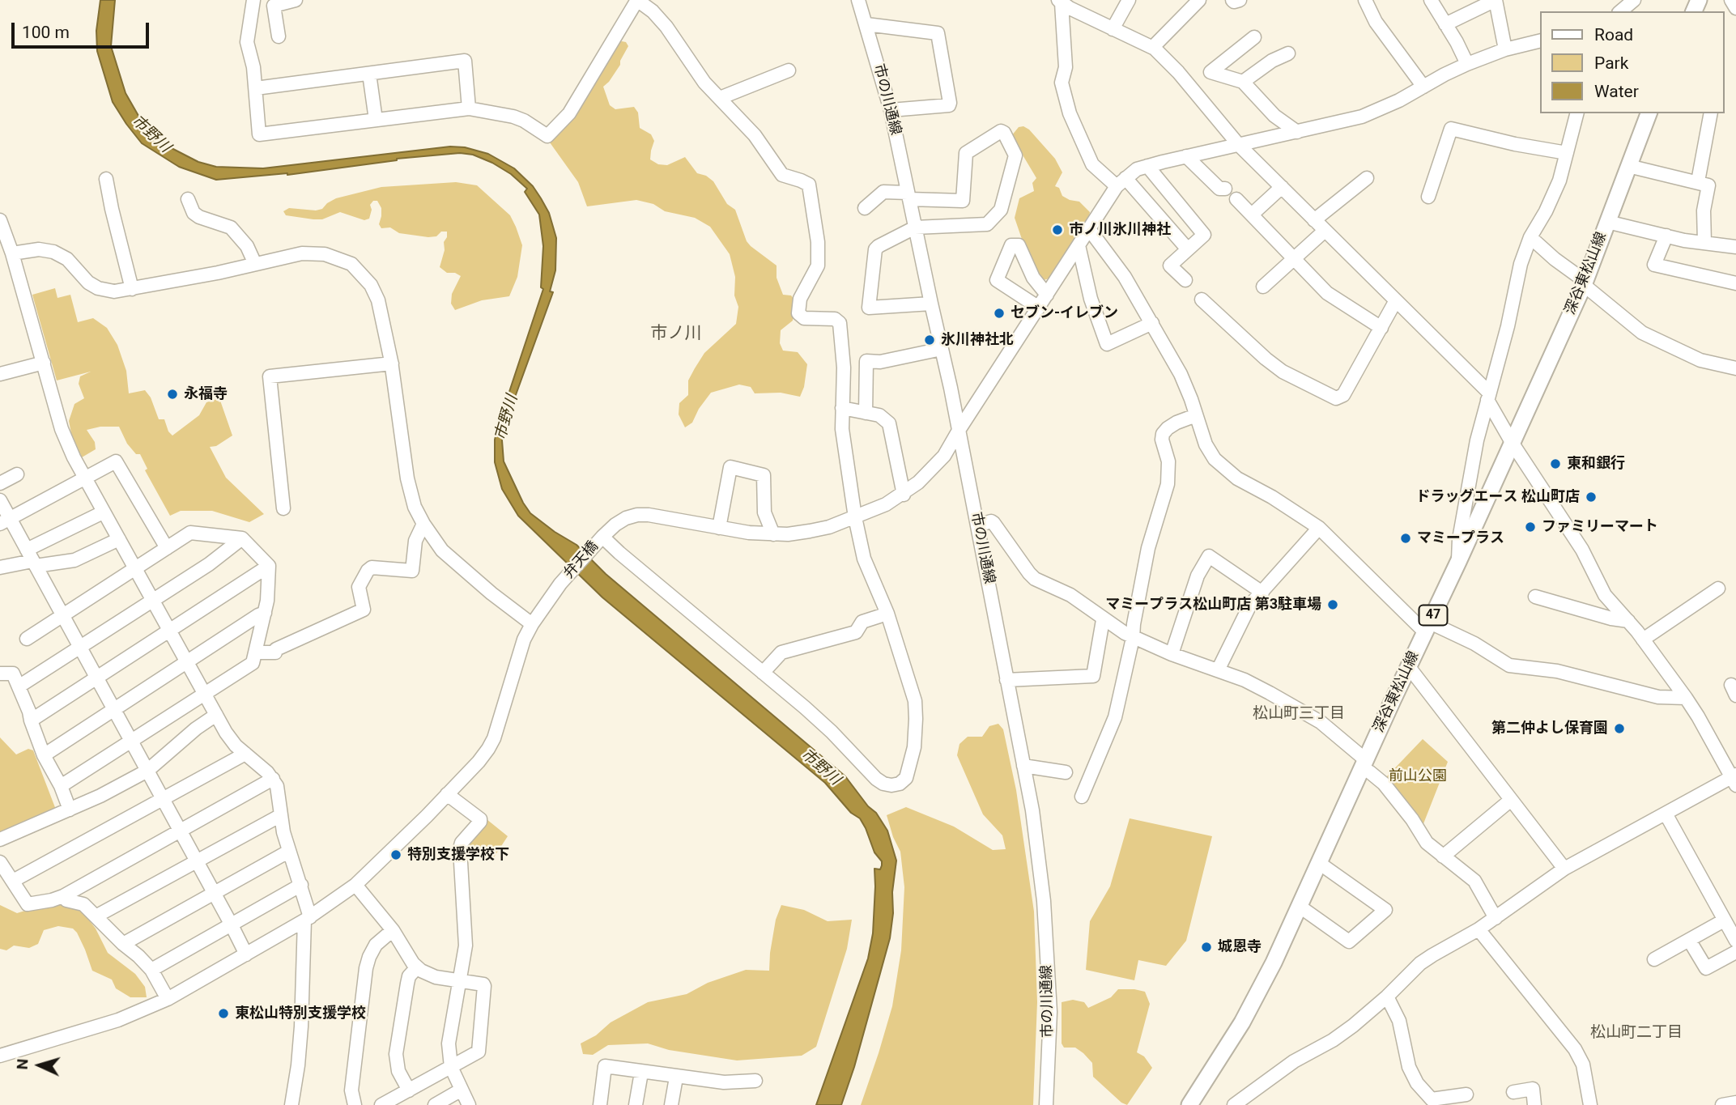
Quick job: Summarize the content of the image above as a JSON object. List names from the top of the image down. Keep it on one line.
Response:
{"streets":{"main road":["深谷東松山線","47"],"street":["市の川通線","弁天橋"]},"crossings":[["市の川通線","弁天橋"]],"districts":["市ノ川","松山町三丁目","松山町二丁目"],"water":["市野川"],"parks":["前山公園"],"places":["市ノ川氷川神社","セブン-イレブン","氷川神社北","永福寺","東和銀行","ドラッグエース 松山町店","ファミリーマート","マミープラス","マミープラス松山町店 第3駐車場","第二仲よし保育園","特別支援学校下","城恩寺","東松山特別支援学校"],"legend":["Road","Park","Water"],"scale_bar":"100 m","north":"left"}
